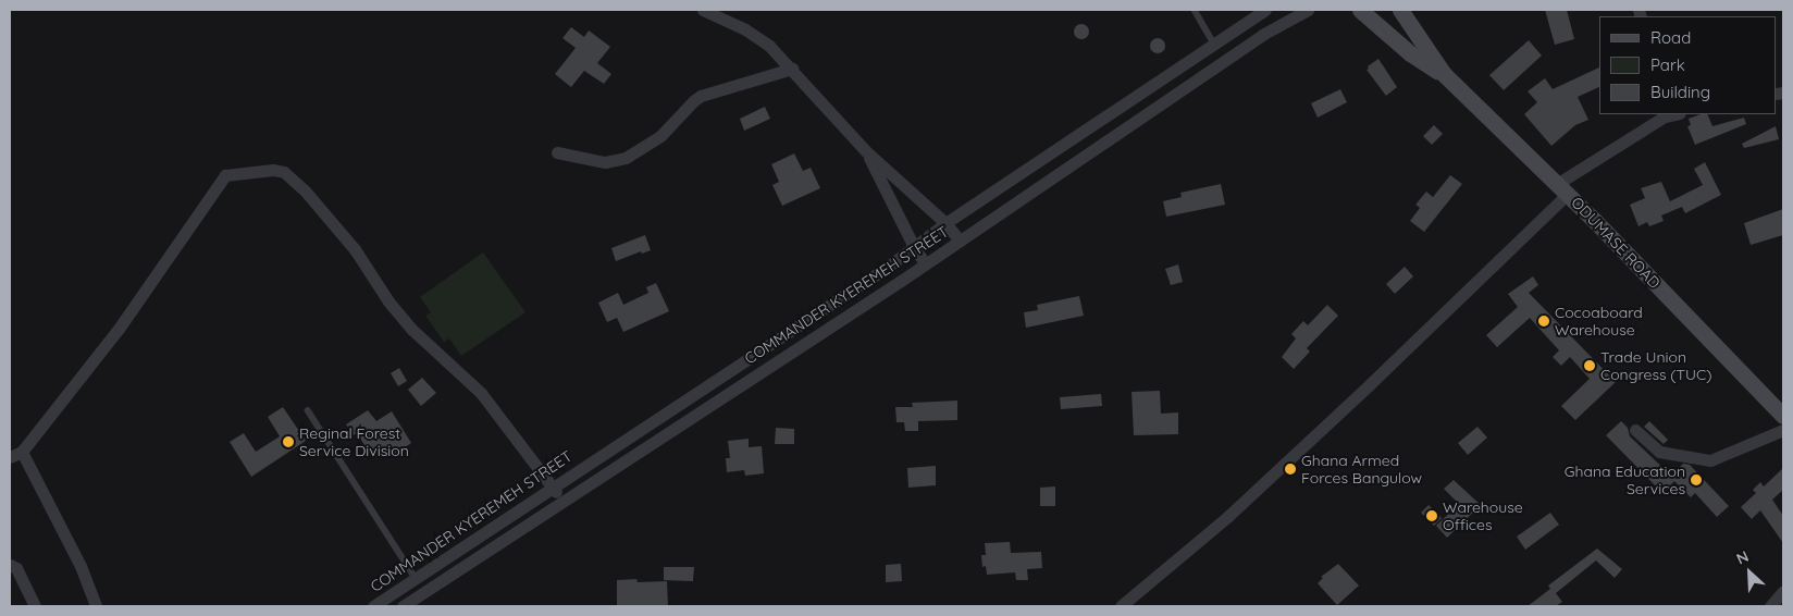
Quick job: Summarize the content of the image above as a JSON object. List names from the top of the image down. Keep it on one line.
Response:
{"streets":{"main road":["ODUMASE ROAD"],"street":["COMMANDER KYEREMEH STREET"]},"places":["Cocoaboard Warehouse","Trade Union Congress (TUC)","Reginal Forest Service Division","Ghana Armed Forces Bangulow","Ghana Education Services","Warehouse Offices"],"legend":["Road","Park","Building"],"north":"top left"}
